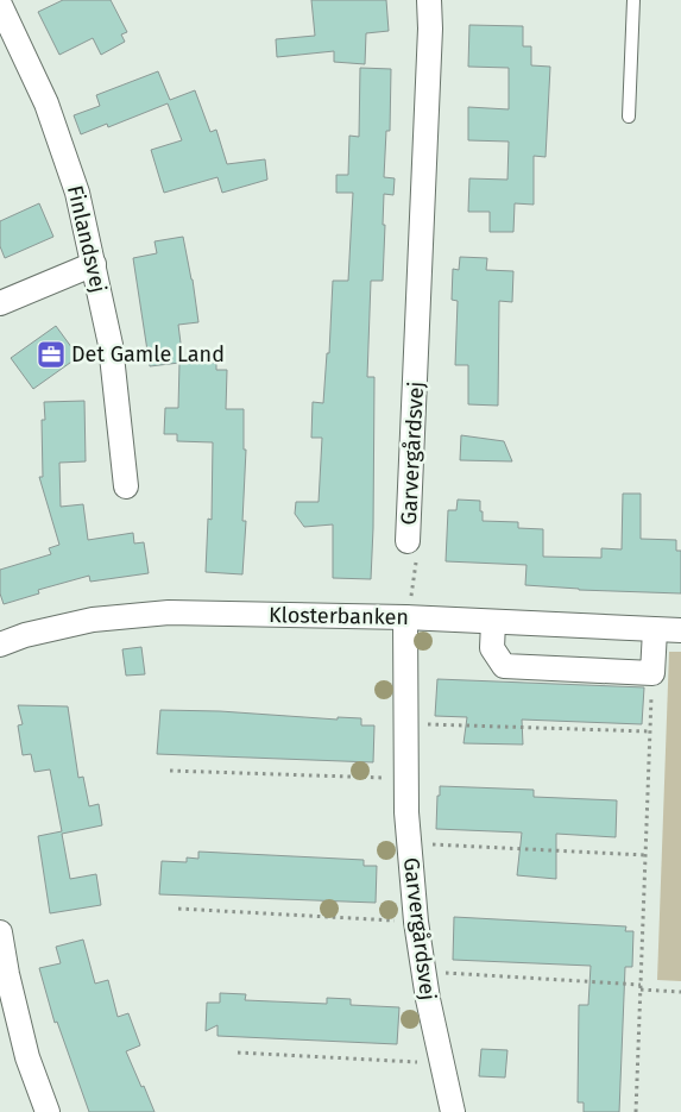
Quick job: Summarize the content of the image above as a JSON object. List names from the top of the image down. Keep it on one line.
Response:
{"streets":{"street":["Finlandsvej","Garvergårdsvej","Klosterbanken"]},"crossings":[["Garvergårdsvej","Klosterbanken"]],"places":{"office":["Det Gamle Land"]}}
